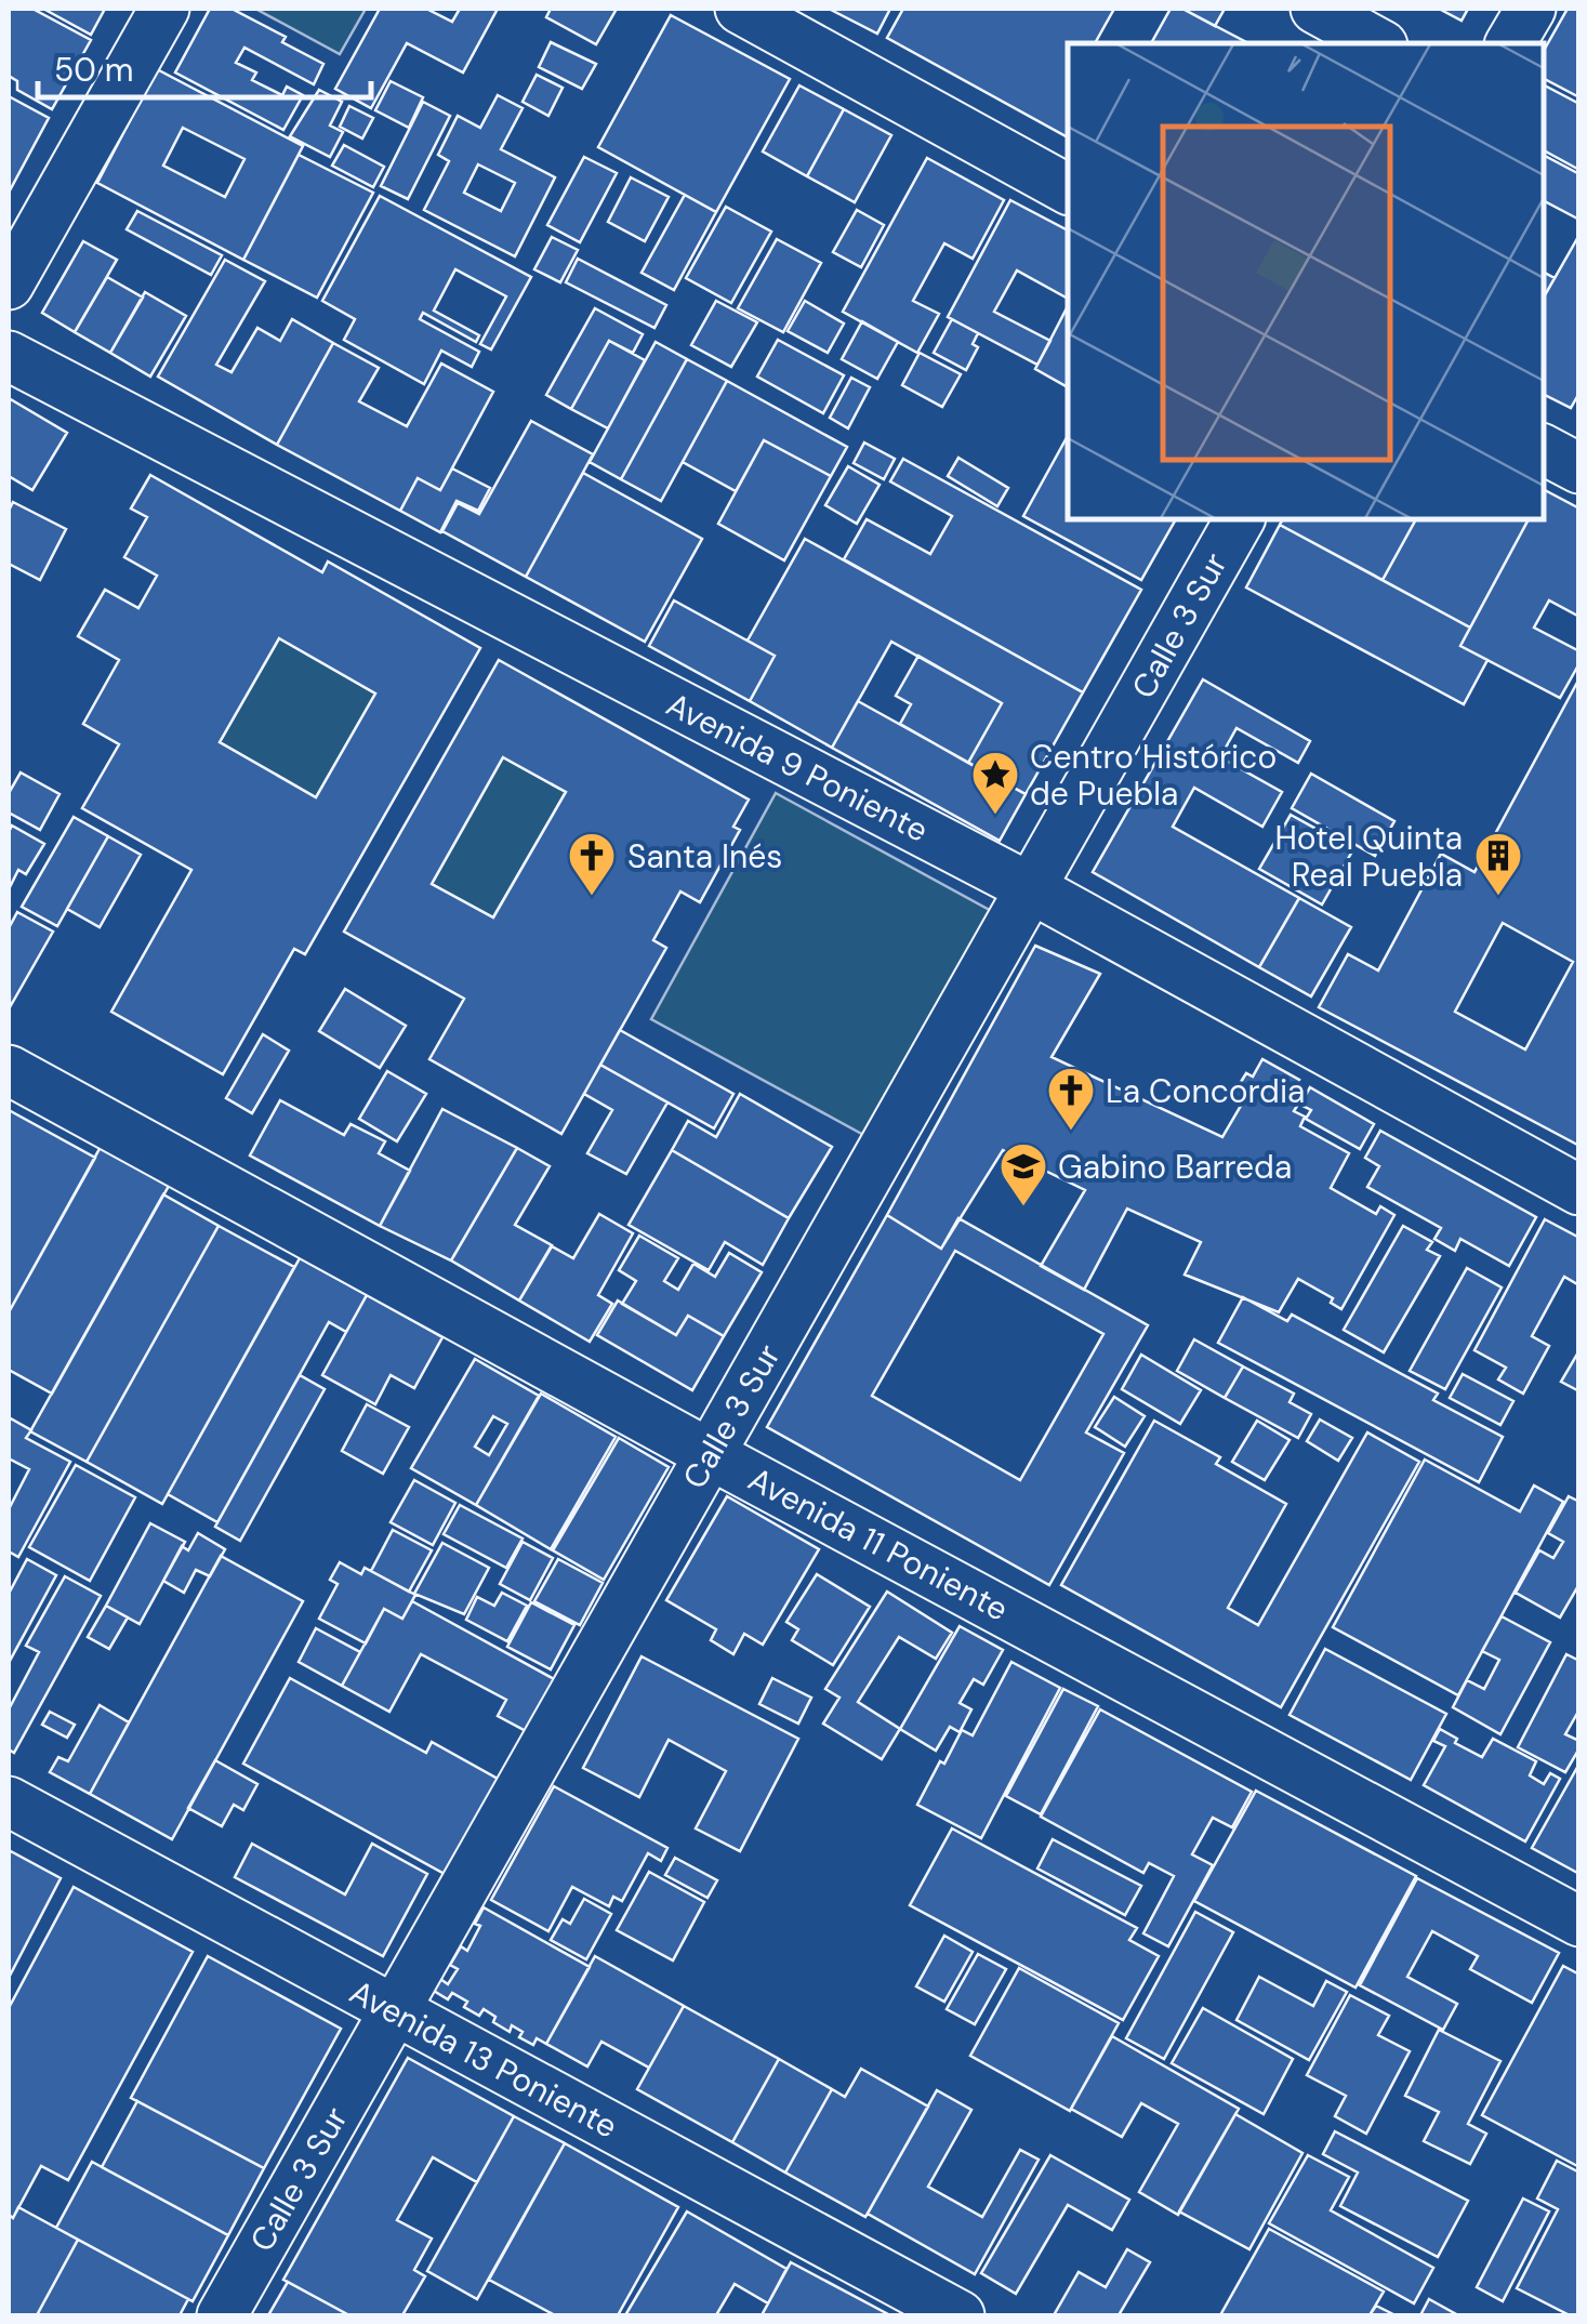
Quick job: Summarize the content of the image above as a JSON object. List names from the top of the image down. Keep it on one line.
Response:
{"streets":{"street":["Calle 3 Sur","Avenida 9 Poniente","Avenida 11 Poniente","Avenida 13 Poniente"]},"crossings":[["Calle 3 Sur","Avenida 9 Poniente"],["Calle 3 Sur","Avenida 11 Poniente"],["Calle 3 Sur","Avenida 13 Poniente"]],"places":{"place":["Centro Histórico de Puebla"],"church":["Santa Inés","La Concordia"],"building":["Hotel Quinta Real Puebla"],"school or university":["Gabino Barreda"]},"scale_bar":"50 m"}
